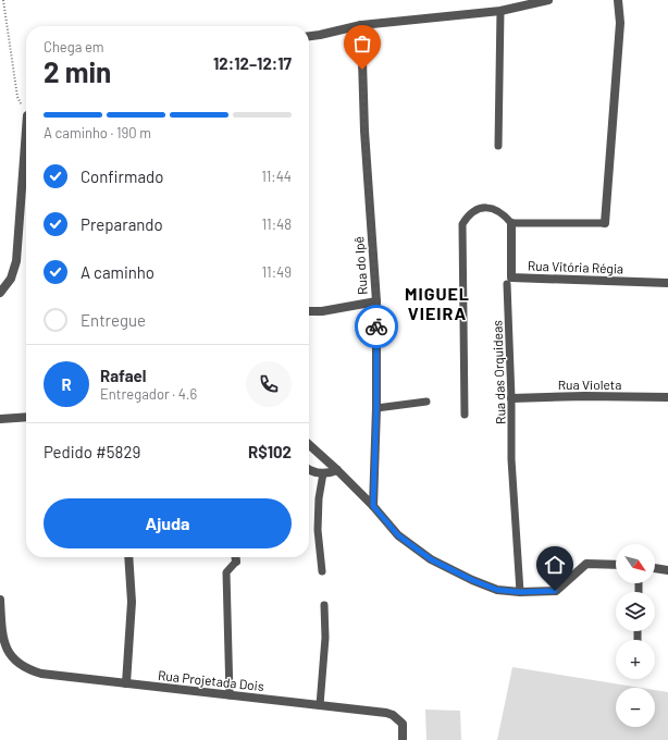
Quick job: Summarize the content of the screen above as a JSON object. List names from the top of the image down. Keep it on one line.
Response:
{"streets":{"street":["Rua do Ipê","Rua Vitória Régia","Rua Violeta","Rua Projetada Dois"],"lane":["Rua das Orquideas"]},"crossings":[["Rua das Orquideas","Rua Violeta"]],"districts":["MIGUEL VIEIRA"],"north":"bottom right","page":{"heading":["2 min","Chega em","12:12–12:17"],"panel":["Rafael","Entregador · 4.6","Pedido #5829","R$102"],"bar":"A caminho · 190 m","list":[["Confirmado","11:44"],["Preparando","11:48"],["A caminho","11:49"],"Entregue"],"round":"R","buttons":"Ajuda","map_buttons":["+","−"]}}
